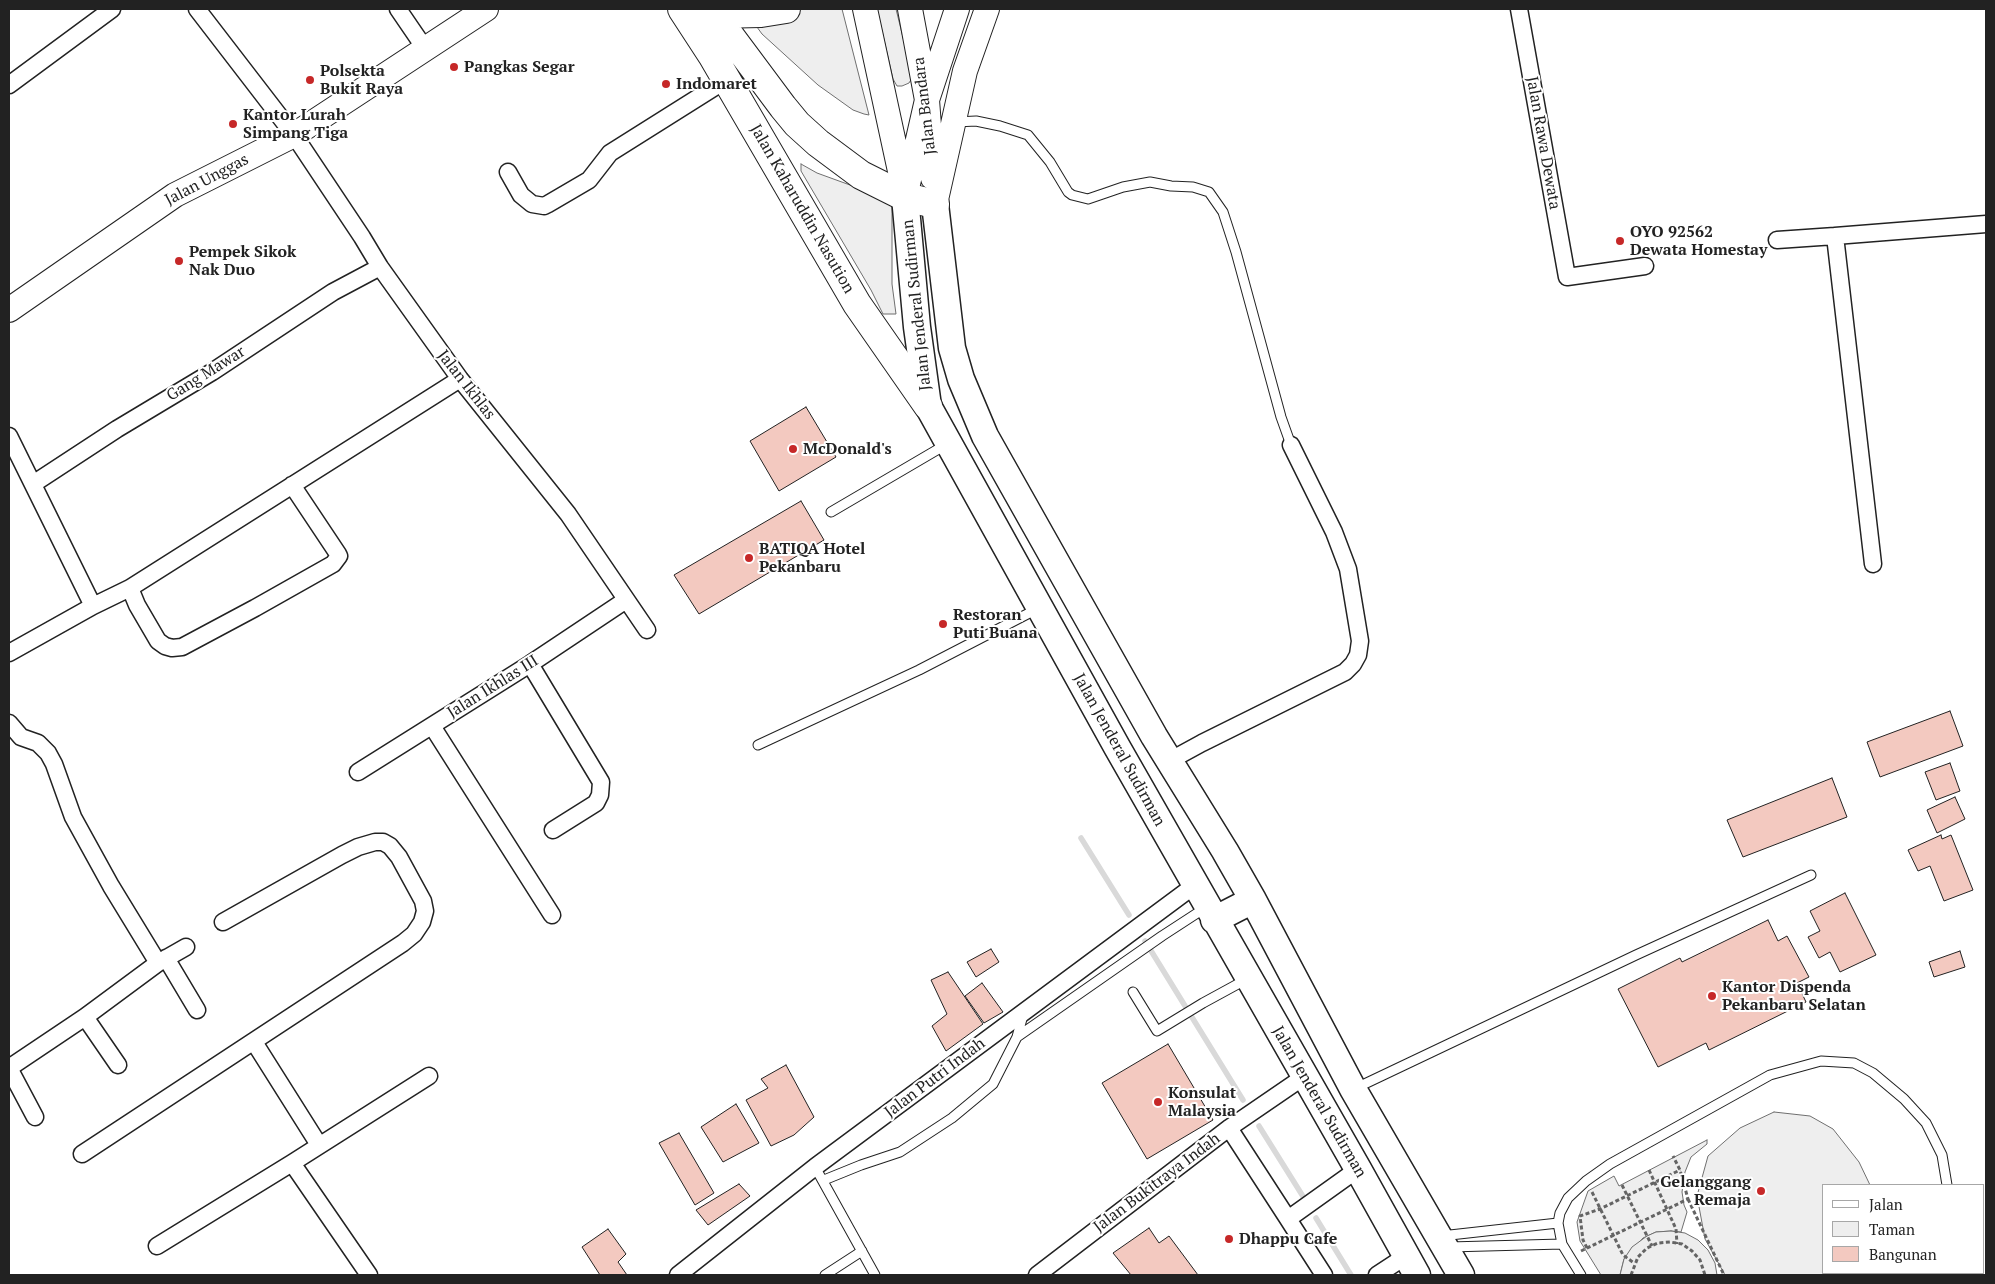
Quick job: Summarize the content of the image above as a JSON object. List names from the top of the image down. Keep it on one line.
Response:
{"streets":{"highway":["Jalan Kaharuddin Nasution"],"main road":["Jalan Jenderal Sudirman"],"street":["Jalan Bandara","Jalan Rawa Dewata","Jalan Unggas","Gang Mawar","Jalan Ikhlas","Jalan Ikhlas III","Jalan Putri Indah","Jalan Bukitraya Indah"]},"crossings":[["Jalan Bandara","Jalan Jenderal Sudirman"],["Jalan Unggas","Jalan Ikhlas"],["Jalan Kaharuddin Nasution","Jalan Jenderal Sudirman"],["Jalan Jenderal Sudirman","Jalan Putri Indah"],["Jalan Jenderal Sudirman","Jalan Bukitraya Indah"],["Gang Mawar","Jalan Ikhlas"],["Jalan Ikhlas","Jalan Ikhlas III"]],"places":["Pangkas Segar","Polsekta Bukit Raya","Indomaret","Kantor Lurah Simpang Tiga","OYO 92562 Dewata Homestay","Pempek Sikok Nak Duo","McDonald's","BATIQA Hotel Pekanbaru","Restoran Puti Buana","Kantor Dispenda Pekanbaru Selatan","Konsulat Malaysia","Gelanggang Remaja","Dhappu Cafe"],"legend":["Jalan","Taman","Bangunan"]}
